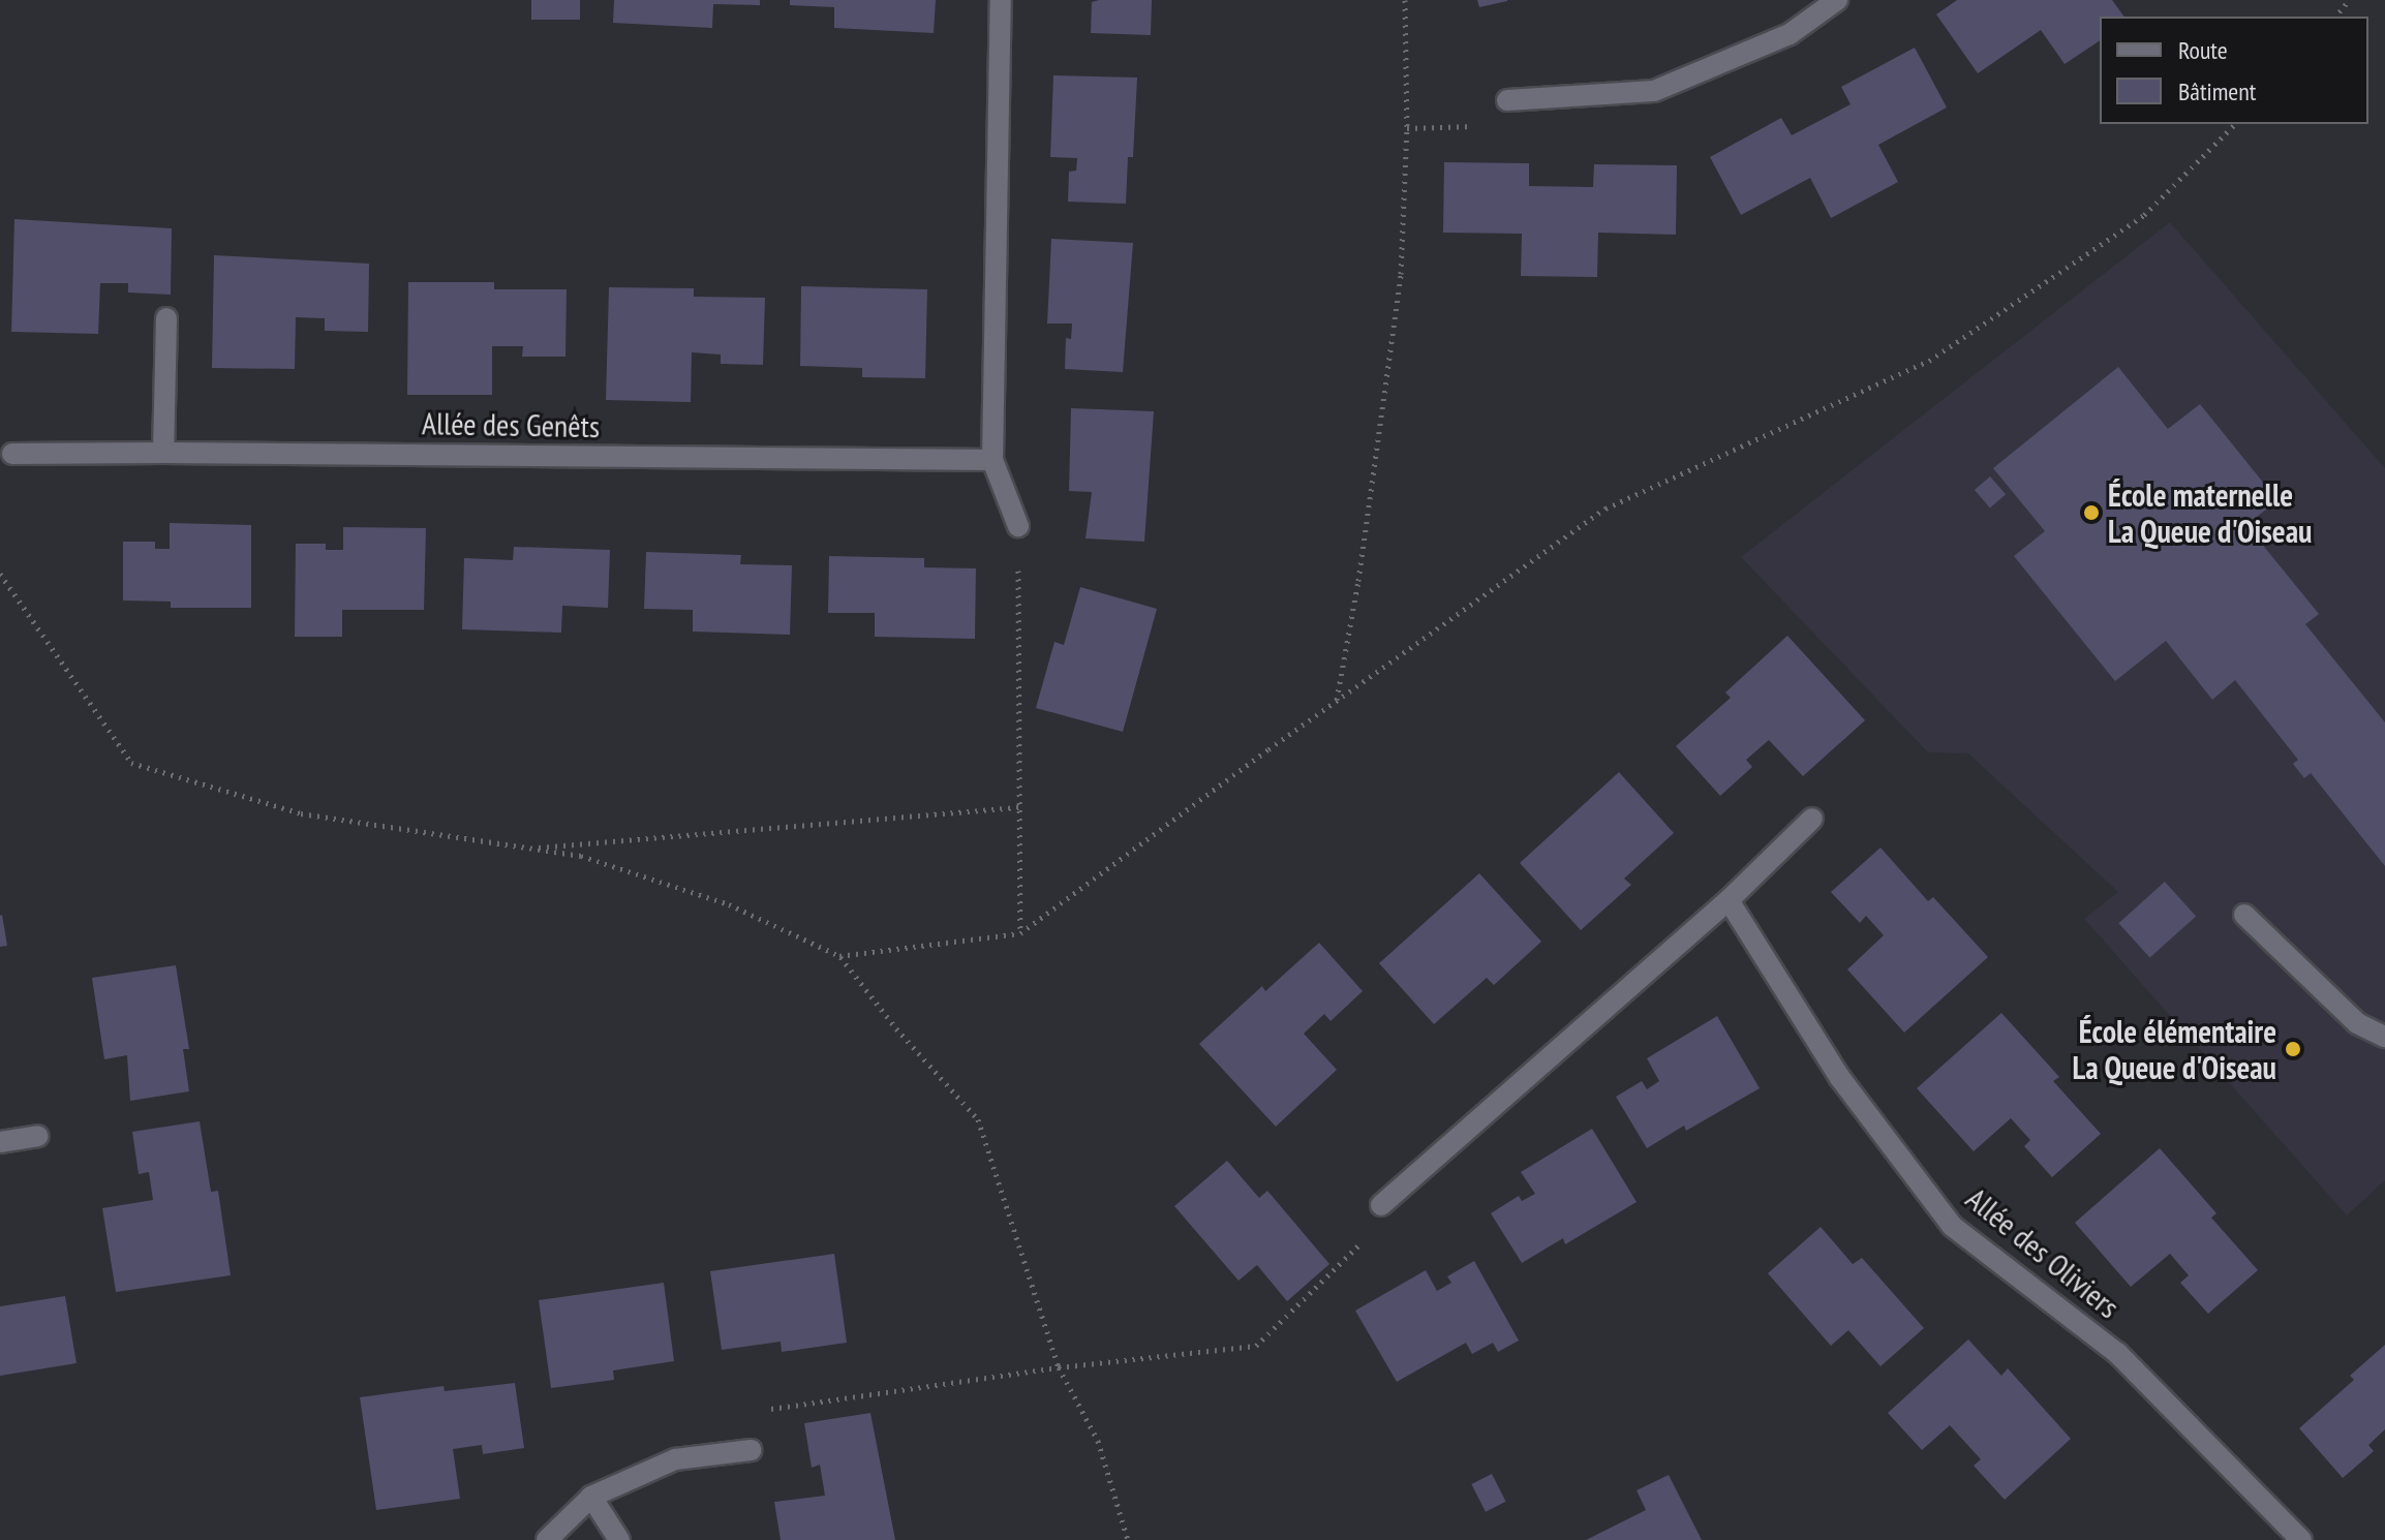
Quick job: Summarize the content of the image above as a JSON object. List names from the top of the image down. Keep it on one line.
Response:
{"streets":{"street":["Allée des Genêts","Allée des Oliviers"]},"places":["École maternelle La Queue d'Oiseau","École élémentaire La Queue d'Oiseau"],"legend":["Route","Bâtiment"]}
